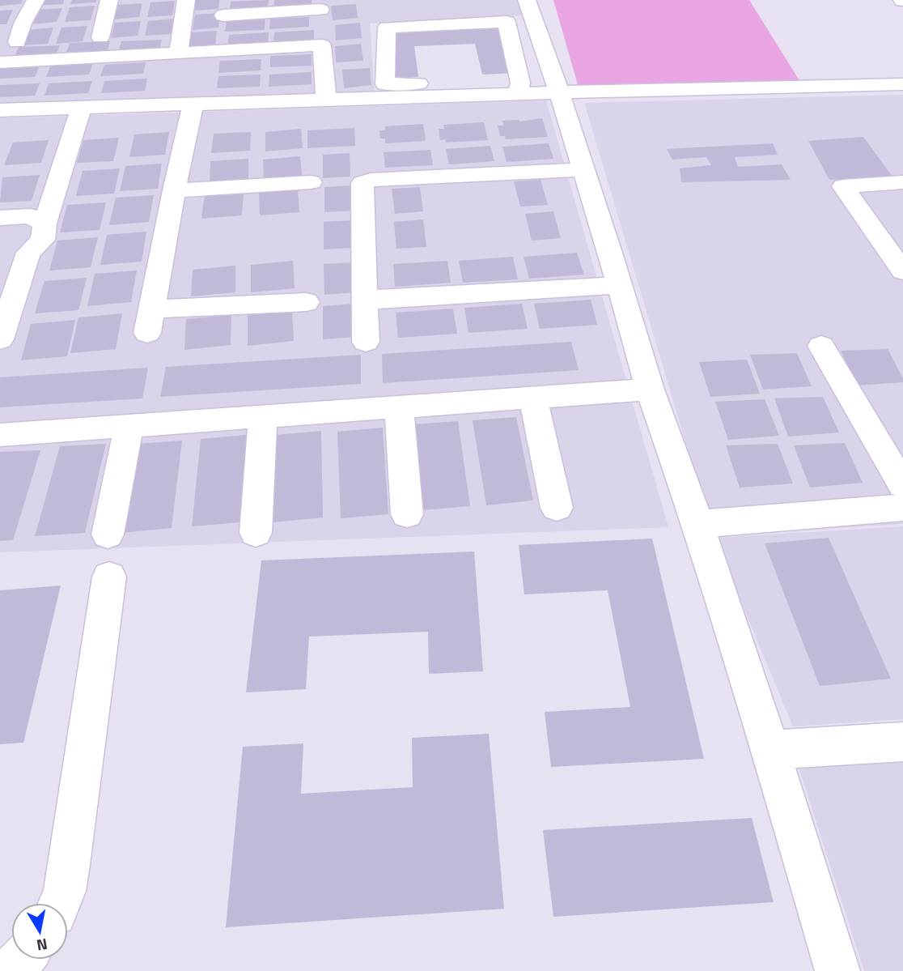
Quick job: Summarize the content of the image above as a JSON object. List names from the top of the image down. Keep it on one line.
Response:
{"north":"bottom"}
